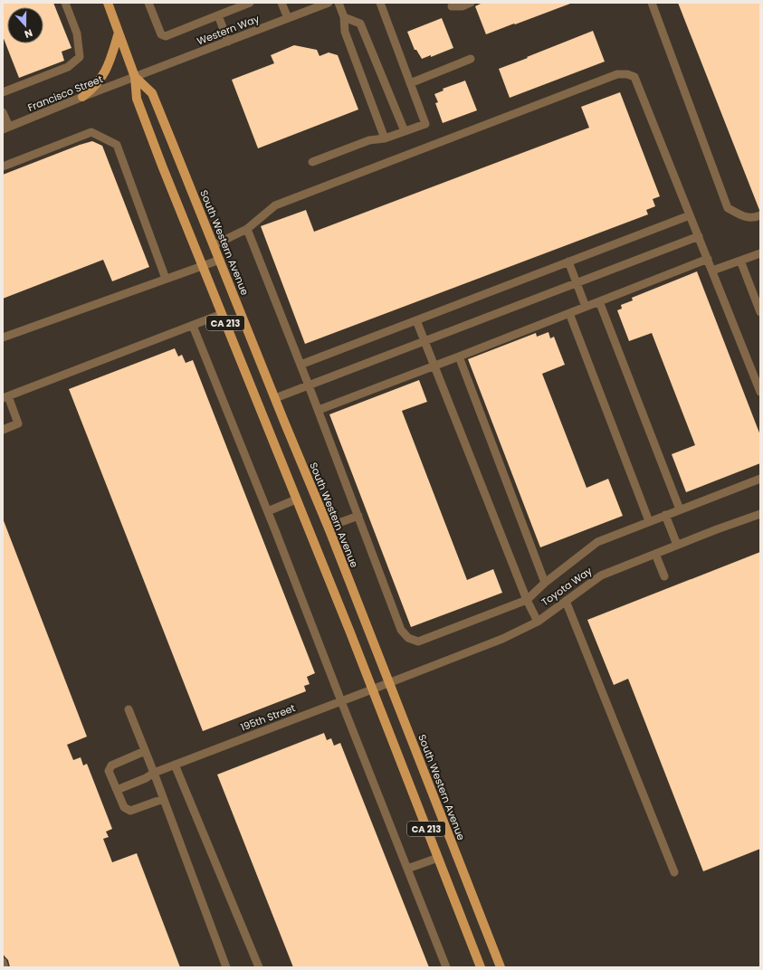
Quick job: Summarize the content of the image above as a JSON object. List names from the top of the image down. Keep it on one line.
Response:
{"streets":{"main road":["South Western Avenue","CA 213"],"street":["Western Way","Francisco Street","Toyota Way","195th Street"]},"crossings":[["Western Way","Francisco Street"],["Western Way","South Western Avenue"],["Francisco Street","South Western Avenue"],["South Western Avenue","Toyota Way"],["South Western Avenue","195th Street"],["Toyota Way","195th Street"]],"north":"bottom"}
